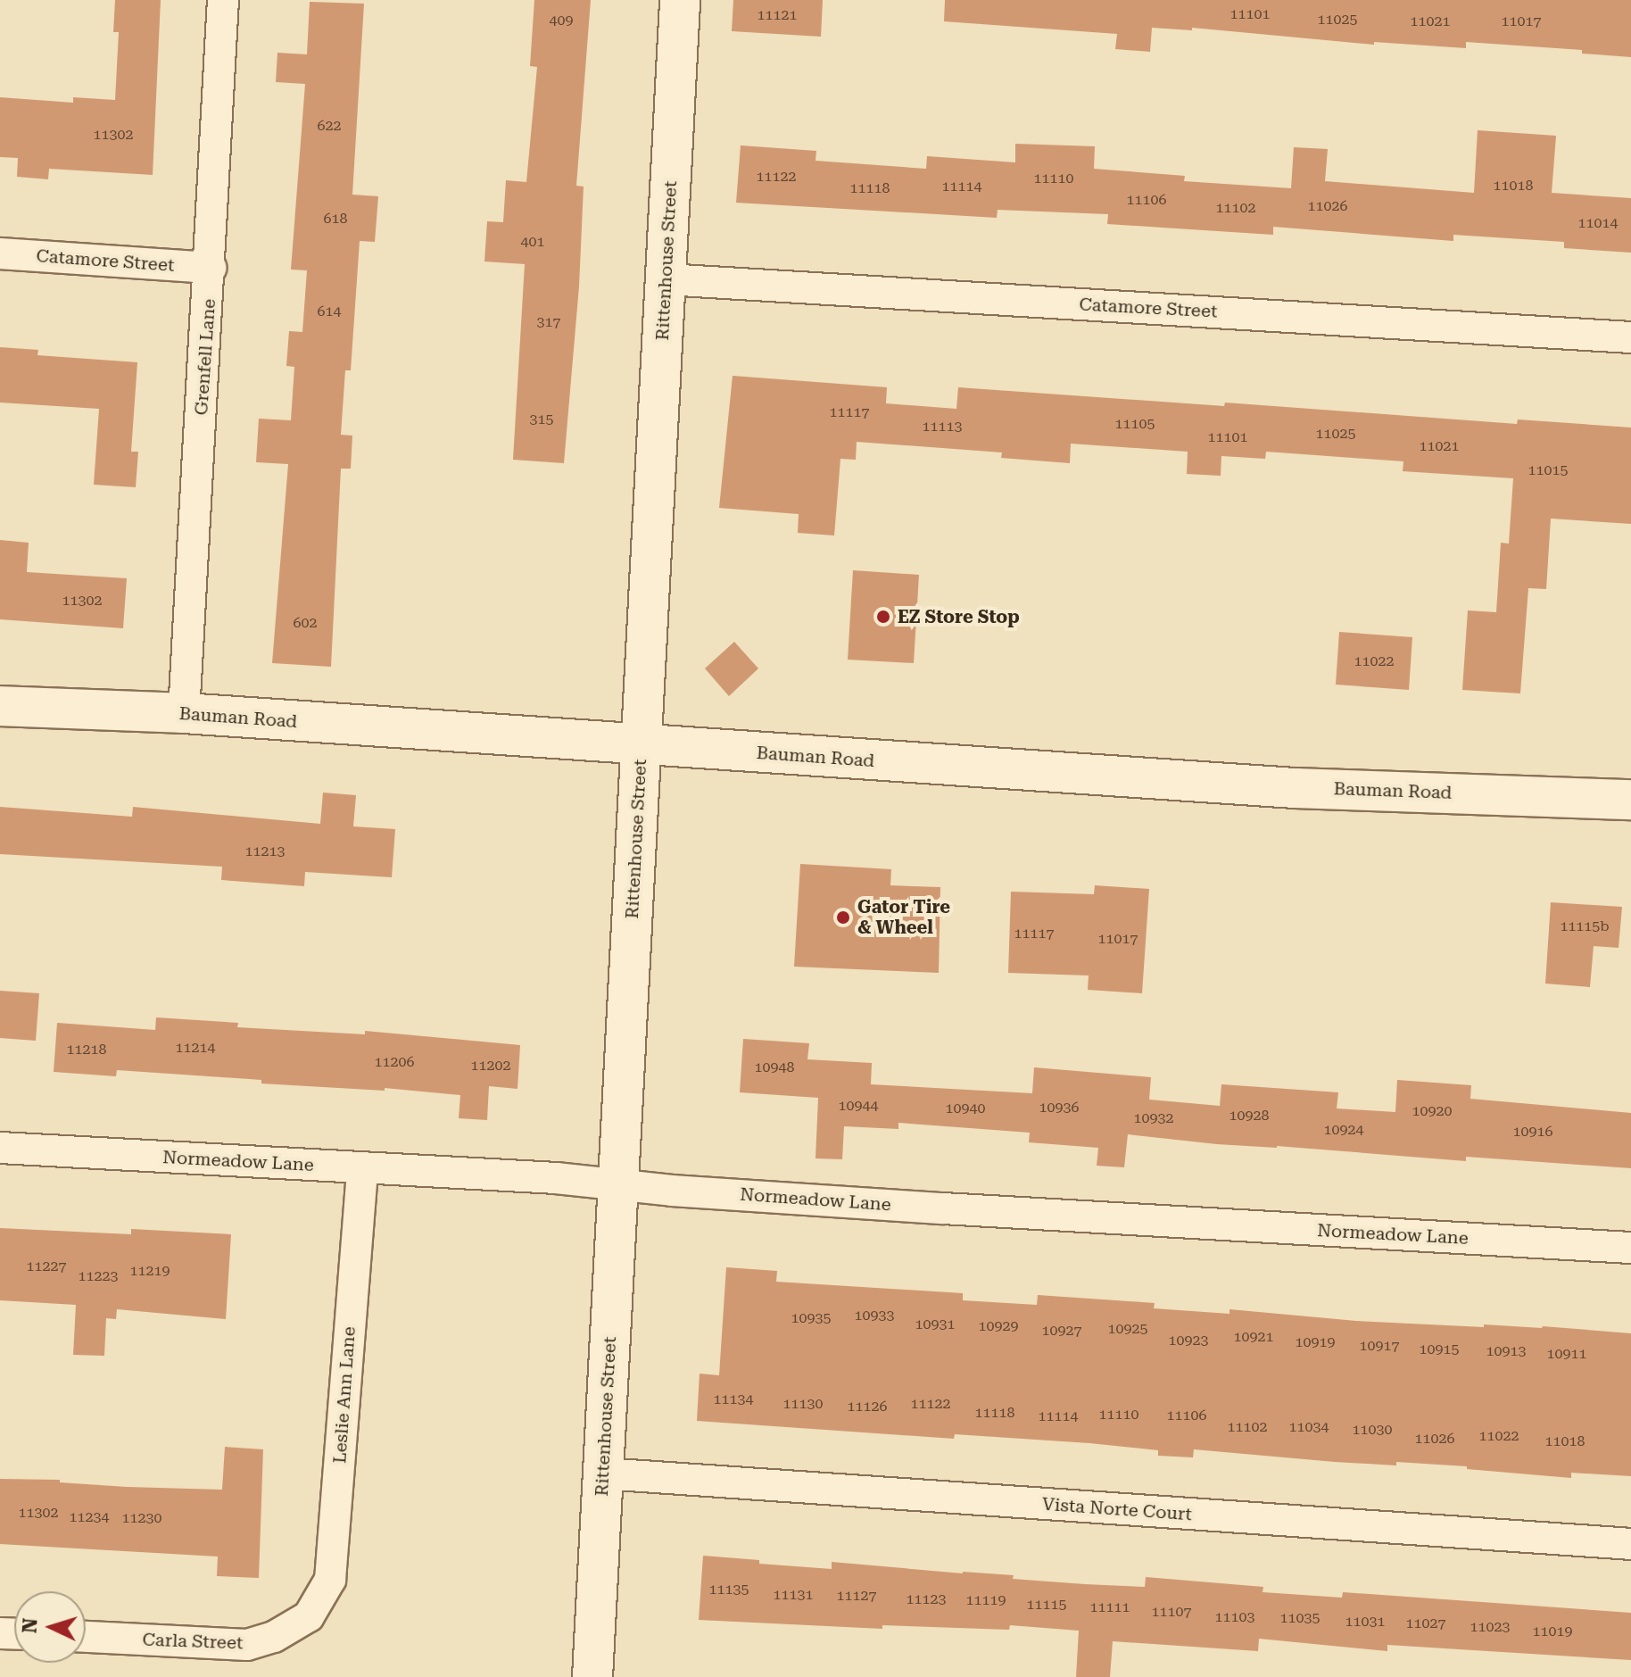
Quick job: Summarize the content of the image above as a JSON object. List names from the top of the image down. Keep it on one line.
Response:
{"streets":{"street":["Catamore Street","Rittenhouse Street","Grenfell Lane","Bauman Road","Normeadow Lane","Leslie Ann Lane","Vista Norte Court","Carla Street"]},"crossings":[["Catamore Street","Rittenhouse Street"],["Catamore Street","Grenfell Lane"],["Rittenhouse Street","Bauman Road"],["Rittenhouse Street","Normeadow Lane"],["Rittenhouse Street","Vista Norte Court"],["Grenfell Lane","Bauman Road"],["Normeadow Lane","Leslie Ann Lane"],["Leslie Ann Lane","Carla Street"]],"places":["EZ Store Stop","Gator Tire & Wheel"],"house_numbers":["11101","11121","11025","409","11021","11017","622","11302","11122","11110","11018","11114","11118","11106","11026","11102","618","11014","401","614","317","11117","315","11105","11113","11025","11101","11021","11015","11302","602","11022","11213","11115b","11117","11017","11214","11218","11206","11202","10948","10944","10936","10940","10920","10928","10932","10924","10916","11227","11219","11223","10933","10935","10931","10929","10925","10927","10921","10923","10919","10917","10915","10913","10911","11134","11130","11122","11126","11118","11110","11106","11114","11102","11034","11030","11022","11026","11018","11302","11234","11230","11135","11131","11127","11123","11119","11115","11111","11107","11103","11035","11031","11027","11023","11019"],"north":"left"}
